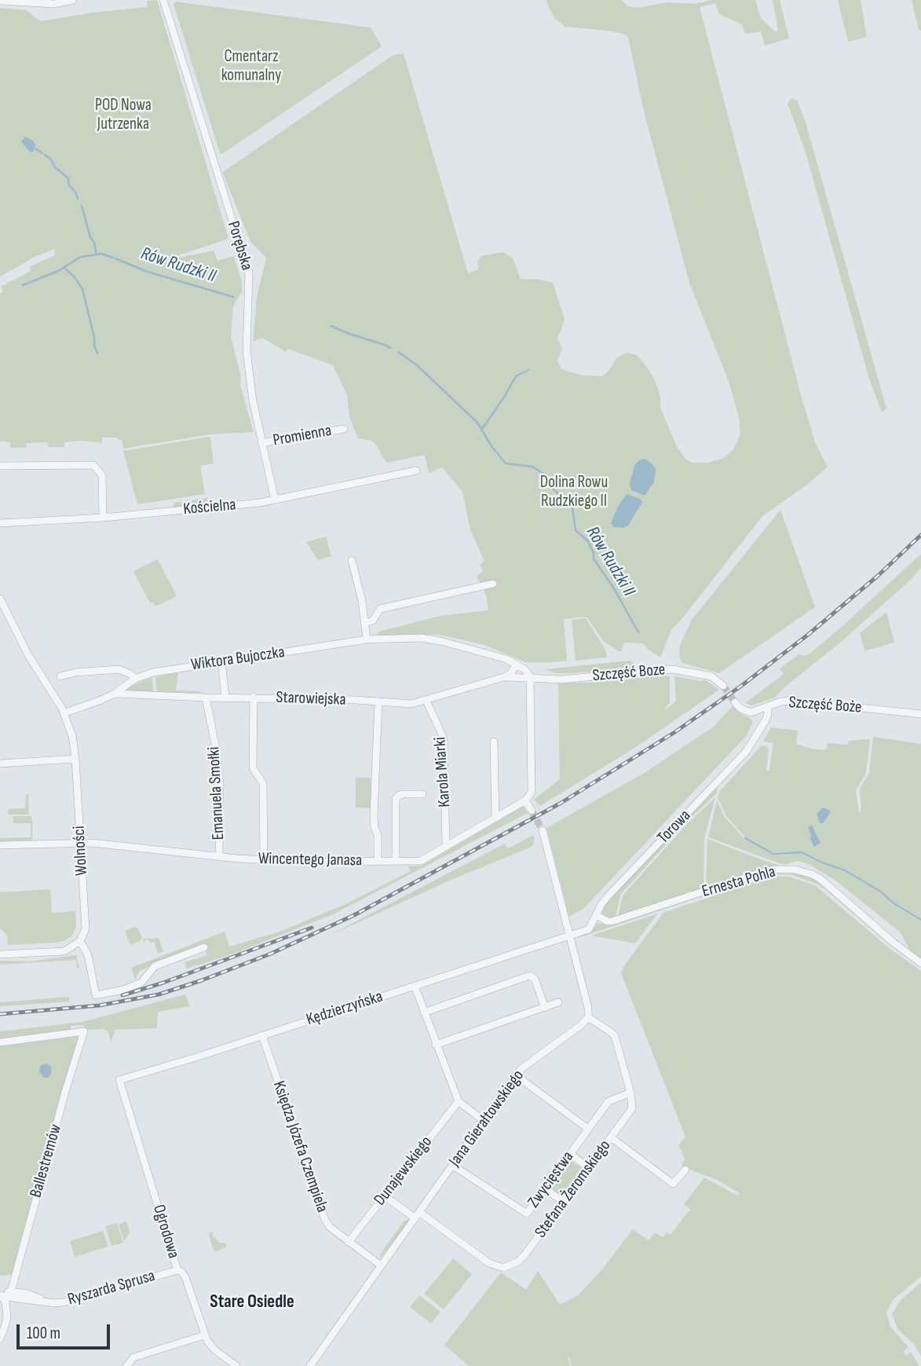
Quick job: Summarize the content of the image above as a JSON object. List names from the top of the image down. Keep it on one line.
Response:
{"streets":{"street":["Porębska","Promienna","Kościelna","Wiktora Bujoczka","Szczęść Boze","Starowiejska","Szczęść Boże","Karola Miarki","Emanuela Smołki","Torowa","Wolności","Wincentego Janasa","Ernesta Pohla","Kędzierzyńska","Jana Gierałtowskiego","Księdza Józefa Czempiela","Ballestremów","Dunajewskiego","Zwycięstwa","Stefana Żeromskiego","Ogrodowa","Ryszarda Sprusa"]},"crossings":[["Porębska","Promienna"],["Porębska","Kościelna"],["Wiktora Bujoczka","Szczęść Boze"],["Wiktora Bujoczka","Starowiejska"],["Szczęść Boze","Starowiejska"],["Starowiejska","Karola Miarki"],["Starowiejska","Emanuela Smołki"],["Szczęść Boże","Torowa"],["Karola Miarki","Wincentego Janasa"],["Emanuela Smołki","Wincentego Janasa"],["Torowa","Ernesta Pohla"],["Torowa","Kędzierzyńska"],["Wolności","Wincentego Janasa"],["Kędzierzyńska","Księdza Józefa Czempiela"],["Kędzierzyńska","Ogrodowa"],["Jana Gierałtowskiego","Księdza Józefa Czempiela"],["Jana Gierałtowskiego","Zwycięstwa"],["Jana Gierałtowskiego","Stefana Żeromskiego"],["Księdza Józefa Czempiela","Dunajewskiego"],["Ballestremów","Ryszarda Sprusa"],["Zwycięstwa","Stefana Żeromskiego"],["Ogrodowa","Ryszarda Sprusa"]],"districts":["Stare Osiedle"],"water":["Rów Rudzki II"],"parks":["Cmentarz komunalny","POD Nowa Jutrzenka","Dolina Rowu Rudzkiego II"],"scale_bar":"100 m"}
